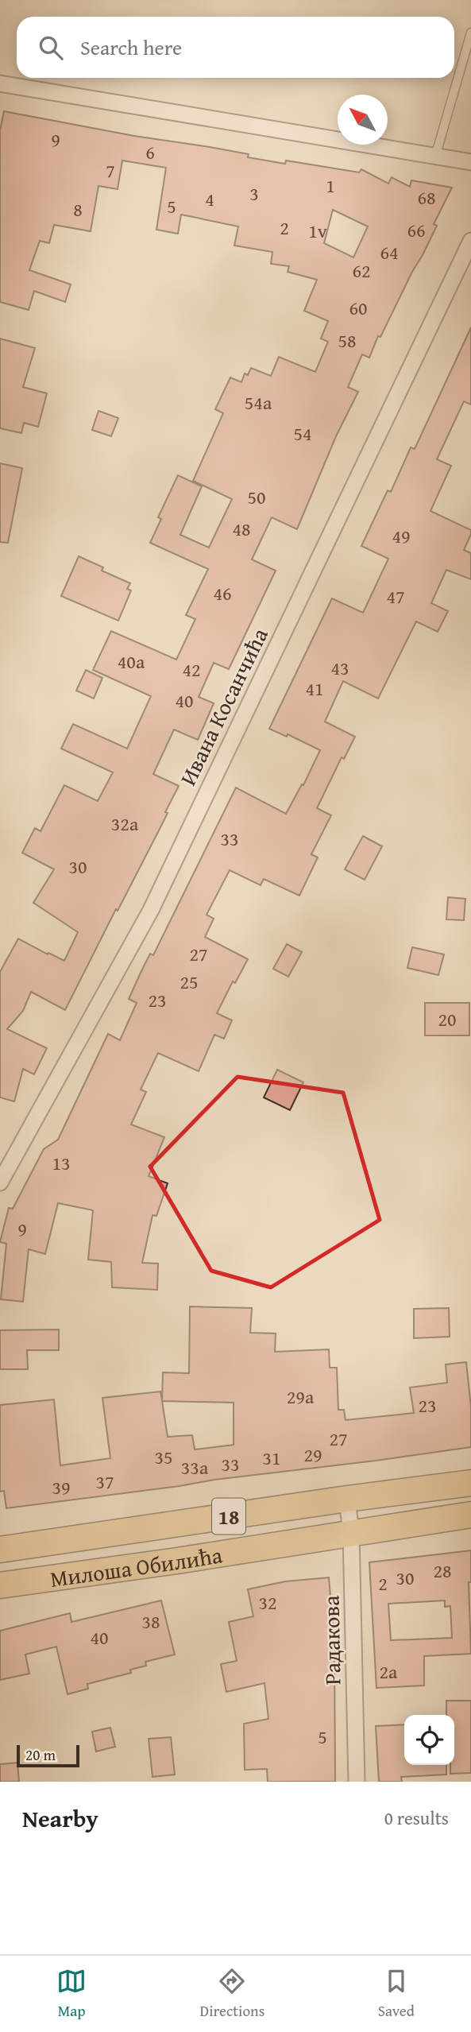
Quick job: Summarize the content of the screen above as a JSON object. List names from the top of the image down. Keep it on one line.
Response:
{"streets":{"main road":["18","Милоша Обилића"],"street":["Ивана Косанчића","Радакова"]},"crossings":[["Милоша Обилића","Радакова"]],"house_numbers":["9","6","7","1","3","68","4","5","8","2","66","1v","64","62","60","58","54a","54","50","48","49","46","47","40a","43","42","41","40","32a","33","30","27","25","23","20","13","9","29a","23","27","29","35","31","33","33a","37","39","28","30","2","32","38","40","2a","5"],"scale_bar":"20 m","north":"top left","page":{"search":"Search here","scale":"20 m","heading":["Nearby","0 results"],"nav":["Map","Directions","Saved"]}}
